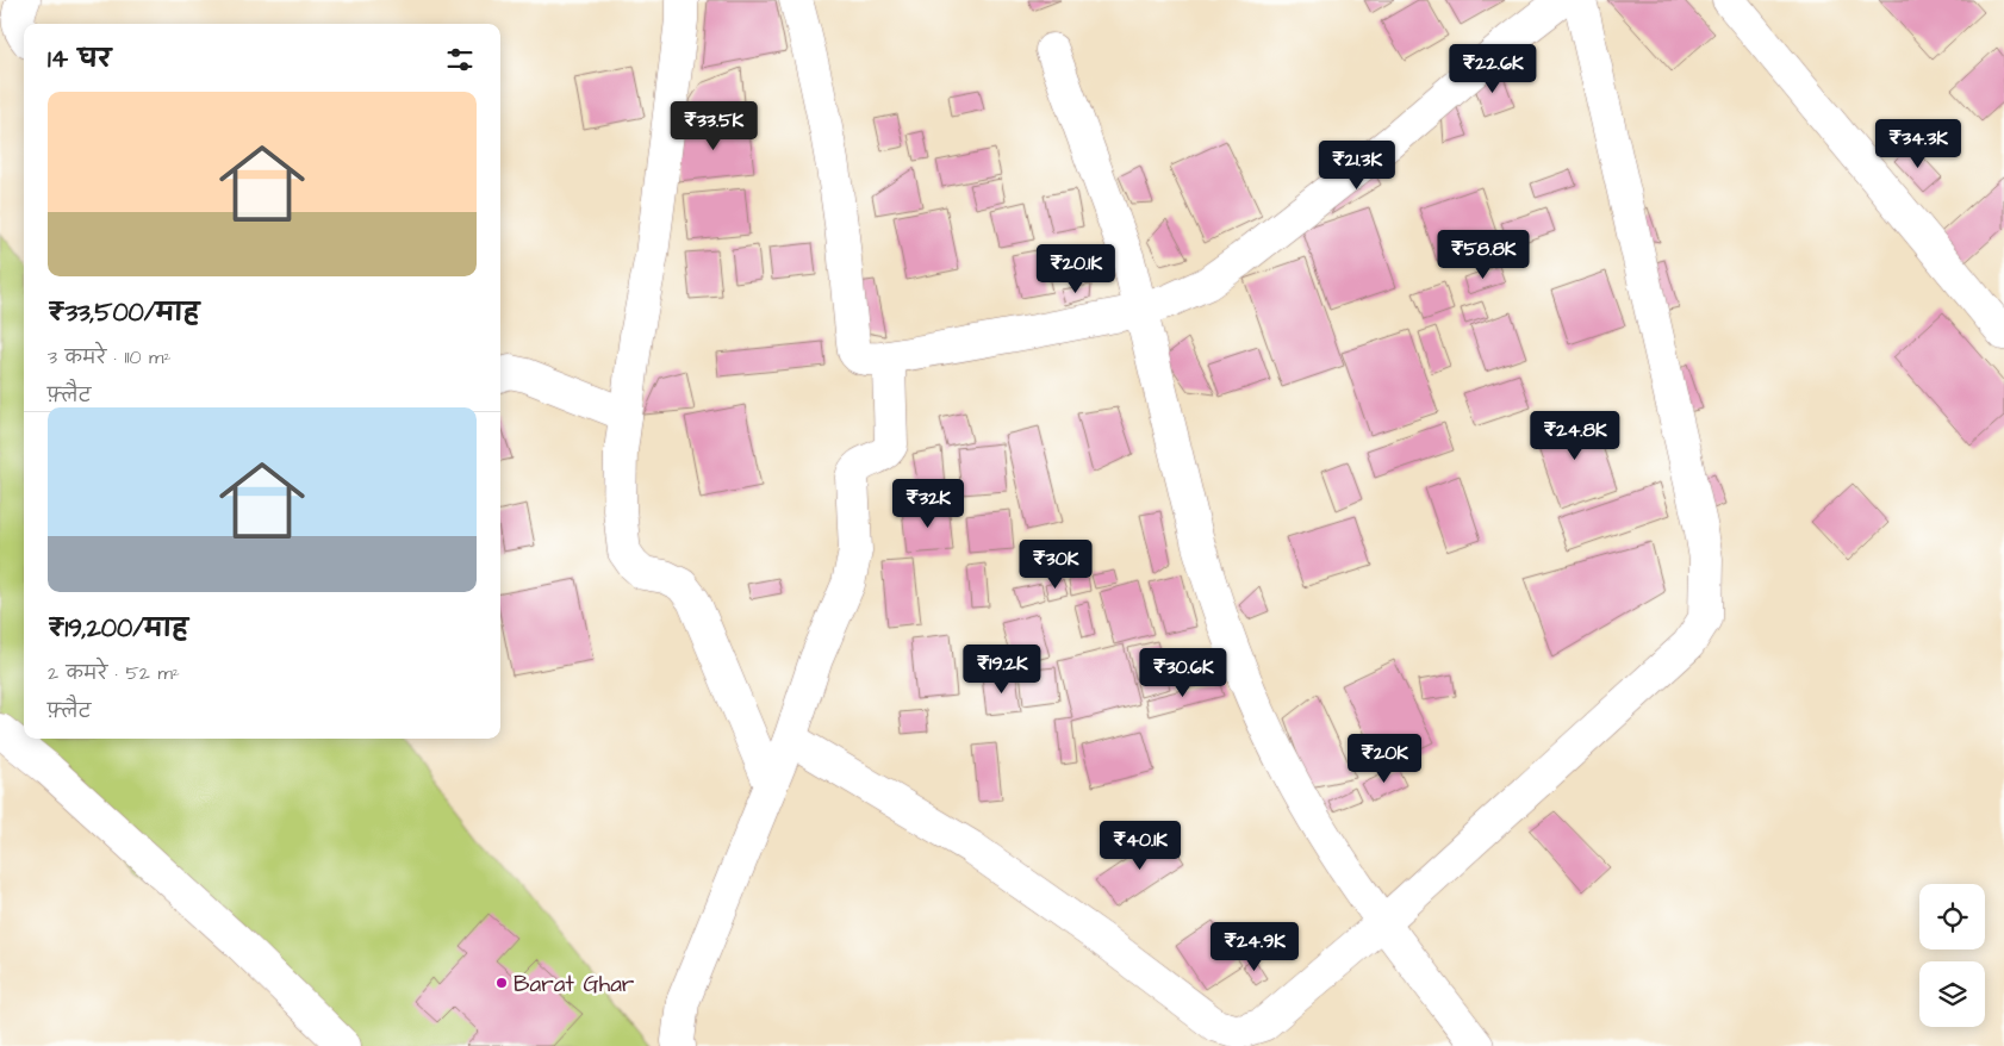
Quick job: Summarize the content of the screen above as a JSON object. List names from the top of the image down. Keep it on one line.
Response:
{"places":["Barat Ghar"],"page":{"heading":"14 घर","price":["₹22.6K","₹33.5K","₹34.3K","₹21.3K","₹58.8K","₹20.1K","₹24.8K","₹32K","₹30K","₹19.2K","₹30.6K","₹20K","₹40.1K","₹24.9K"],"list":[{"name":"₹33,500/माह","note":"3 कमरे · 110 m² · फ़्लैट"},{"name":"₹19,200/माह","note":"2 कमरे · 52 m² · फ़्लैट"}]}}
